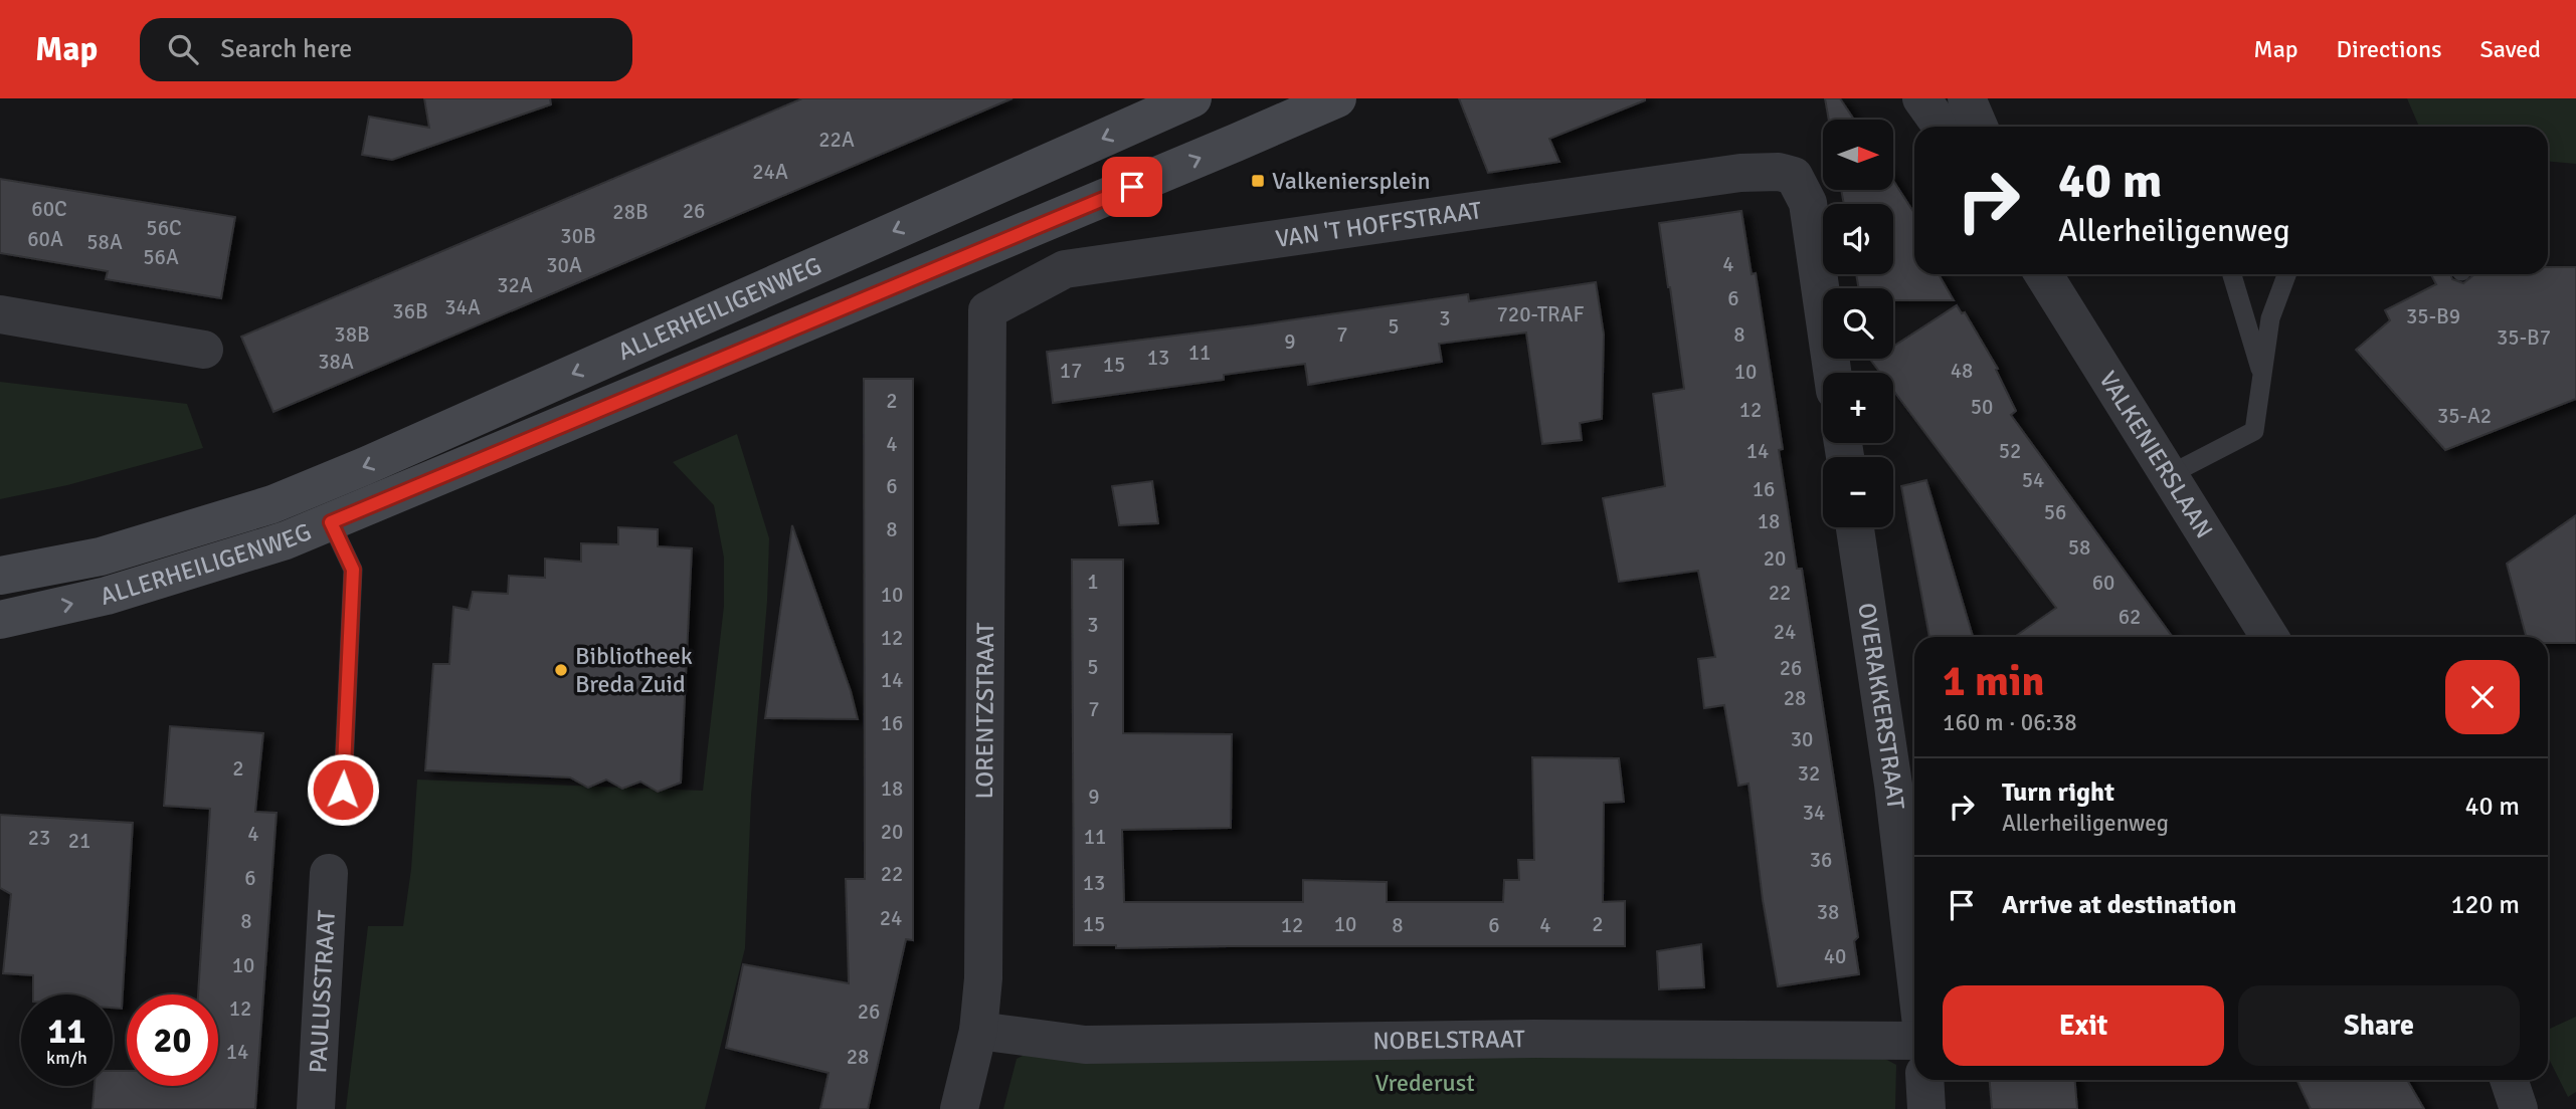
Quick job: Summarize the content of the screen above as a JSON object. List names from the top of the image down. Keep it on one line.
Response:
{"streets":{"main road":["ALLERHEILIGENWEG"],"street":["VAN 'T HOFFSTRAAT","VALKENIERSLAAN","OVERAKKERSTRAAT","LORENTZSTRAAT","PAULUSSTRAAT","NOBELSTRAAT"]},"crossings":[["VAN 'T HOFFSTRAAT","LORENTZSTRAAT"],["LORENTZSTRAAT","NOBELSTRAAT"]],"parks":["Vrederust"],"places":{"transit":["Valkeniersplein"],"other":["Bibliotheek Breda Zuid"]},"house_numbers":["22A","24A","60C","26","28B","56C","30B","60A","58A","56A","4","30A","32A","6","34A","36B","720-TRAF","35-B9","3","5","38B","7","8","35-B7","9","11","13","38A","15","17","48","10","2","50","12","35-A2","4","14","52","54","6","16","56","18","8","58","20","1","60","22","10","62","3","24","12","5","26","14","28","7","16","30","2","32","18","9","34","20","4","11","23","21","36","22","6","13","38","24","8","15","10","2","12","8","6","4","40","10","12","26","14","28"],"north":"right","page":{"header":"Map","search":"Search here","nav":["Map","Directions","Saved"],"map_buttons":["+","−"],"turn":["40 m","Allerheiligenweg"],"heading":["1 min","160 m · 06:38"],"list":[{"name":"Turn right","note":"Allerheiligenweg","value":"40 m"},{"name":"Arrive at destination","value":"120 m"}],"buttons":["Exit","Share"],"speed":"11 km/h","limit":"20"}}
